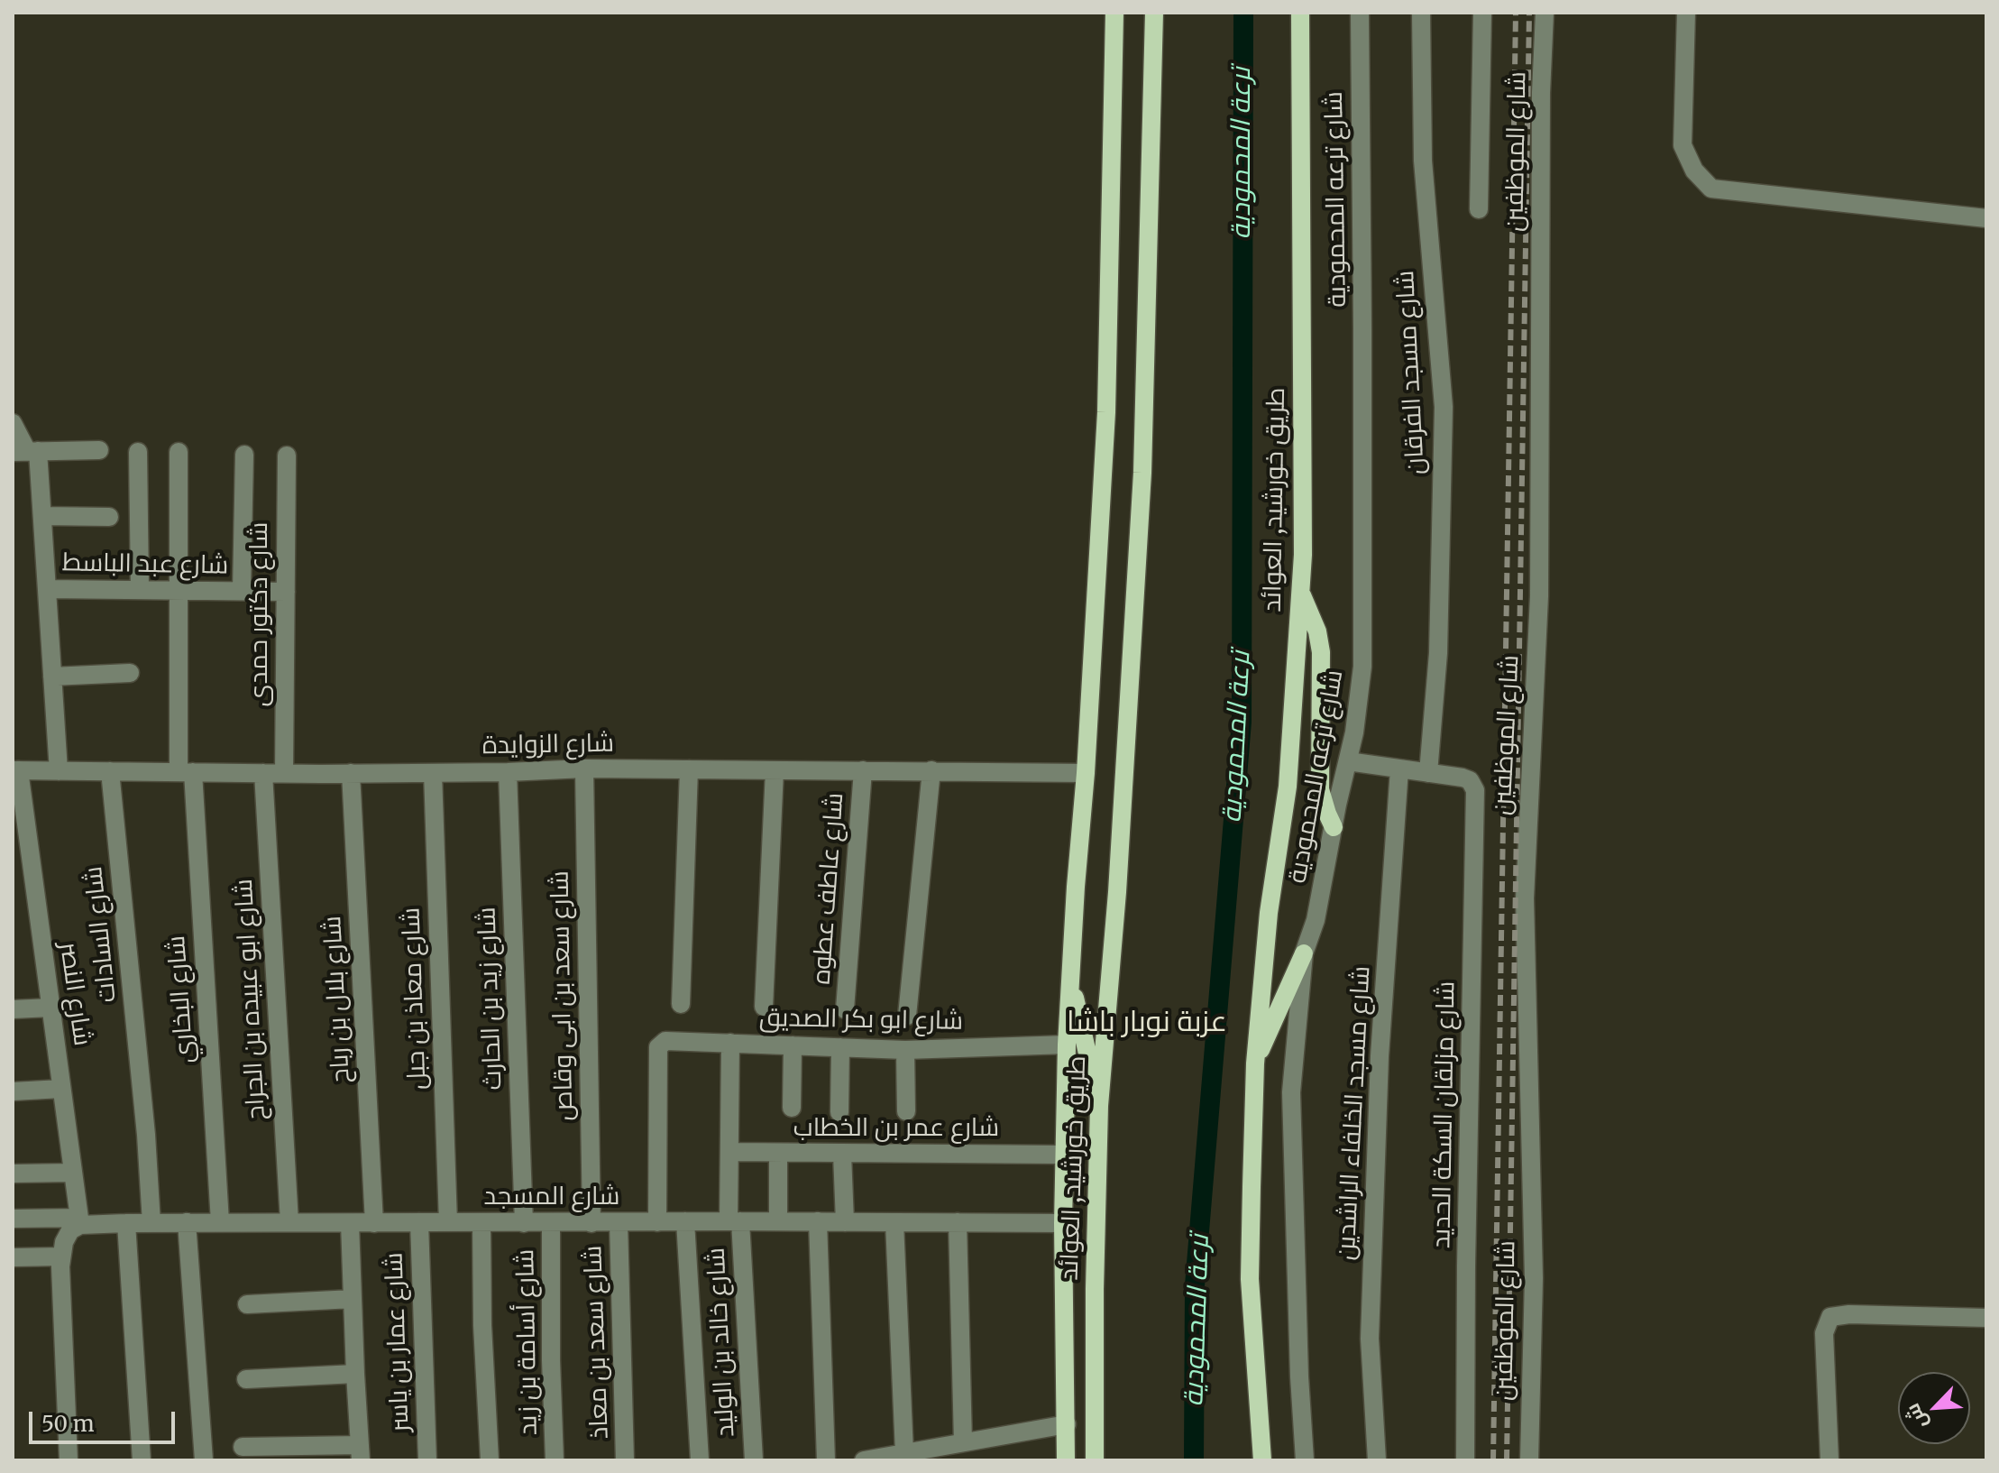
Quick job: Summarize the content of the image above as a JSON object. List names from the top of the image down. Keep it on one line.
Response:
{"streets":{"main road":["طريق خورشيد, العوائد"],"street":["شارع الموظفين","شارع ترعه المحمودية","شارع مسجد الفرقان","شارع عبد الباسط","شارع دكتور حمدى","شارع الزوايدة","شارع عاطف عطوه","شارع السادات","شارع النصر","شارع سعد بن ابى وقاص","شارع معاذ بن جبل","شارع زيد بن الحارث","شارع البخاري","شارع ابو عبيده بن الجراح","شارع بلال بن رباح","شارع ابو بكر الصديق","شارع مسجد الخلفاء الراشدين","شارع مزلقان السكة الحديد","شارع عمر بن الخطاب","شارع المسجد","شارع عمار بن ياسر","شارع أسامة بن زيد","شارع سعد بن معاذ","شارع خالد بن الوليد"]},"crossings":[["شارع مسجد الفرقان","شارع مزلقان السكة الحديد"],["طريق خورشيد, العوائد","شارع الزوايدة"],["طريق خورشيد, العوائد","شارع ابو بكر الصديق"],["طريق خورشيد, العوائد","شارع عمر بن الخطاب"],["طريق خورشيد, العوائد","شارع المسجد"],["شارع عبد الباسط","شارع دكتور حمدى"],["شارع عبد الباسط","شارع البخاري"],["شارع دكتور حمدى","شارع الزوايدة"],["شارع الزوايدة","شارع عاطف عطوه"],["شارع الزوايدة","شارع السادات"],["شارع الزوايدة","شارع النصر"],["شارع الزوايدة","شارع سعد بن ابى وقاص"],["شارع الزوايدة","شارع معاذ بن جبل"],["شارع الزوايدة","شارع زيد بن الحارث"],["شارع الزوايدة","شارع البخاري"],["شارع الزوايدة","شارع ابو عبيده بن الجراح"],["شارع الزوايدة","شارع بلال بن رباح"],["شارع السادات","شارع المسجد"],["شارع النصر","شارع المسجد"],["شارع سعد بن ابى وقاص","شارع المسجد"],["شارع معاذ بن جبل","شارع المسجد"],["شارع زيد بن الحارث","شارع المسجد"],["شارع البخاري","شارع المسجد"],["شارع ابو عبيده بن الجراح","شارع المسجد"],["شارع بلال بن رباح","شارع المسجد"],["شارع ابو بكر الصديق","شارع المسجد"],["شارع ابو بكر الصديق","شارع خالد بن الوليد"],["شارع عمر بن الخطاب","شارع خالد بن الوليد"],["شارع المسجد","شارع عمار بن ياسر"],["شارع المسجد","شارع أسامة بن زيد"],["شارع المسجد","شارع سعد بن معاذ"],["شارع المسجد","شارع خالد بن الوليد"]],"districts":["عزبة نوبار باشا"],"water":["ترعة المحمودية"],"scale_bar":"50 m","north":"bottom left"}
